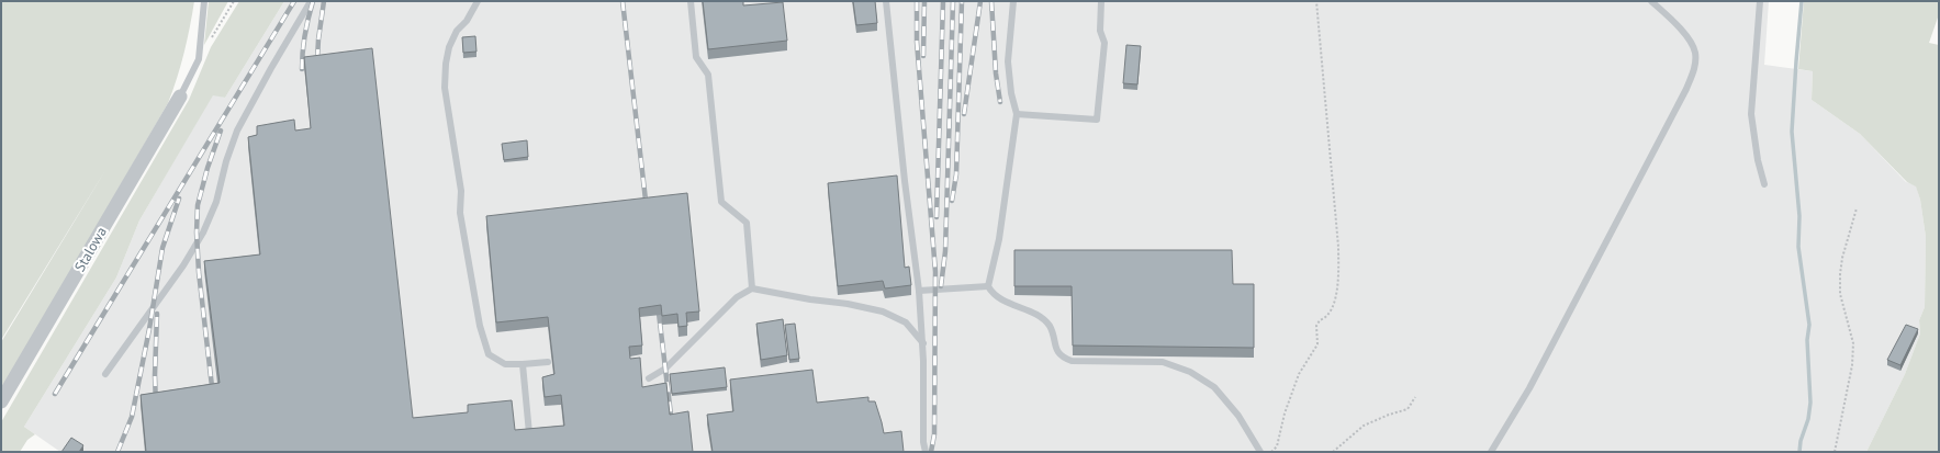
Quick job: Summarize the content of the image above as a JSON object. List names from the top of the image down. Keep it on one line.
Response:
{"streets":{"street":["Stalowa"]}}
